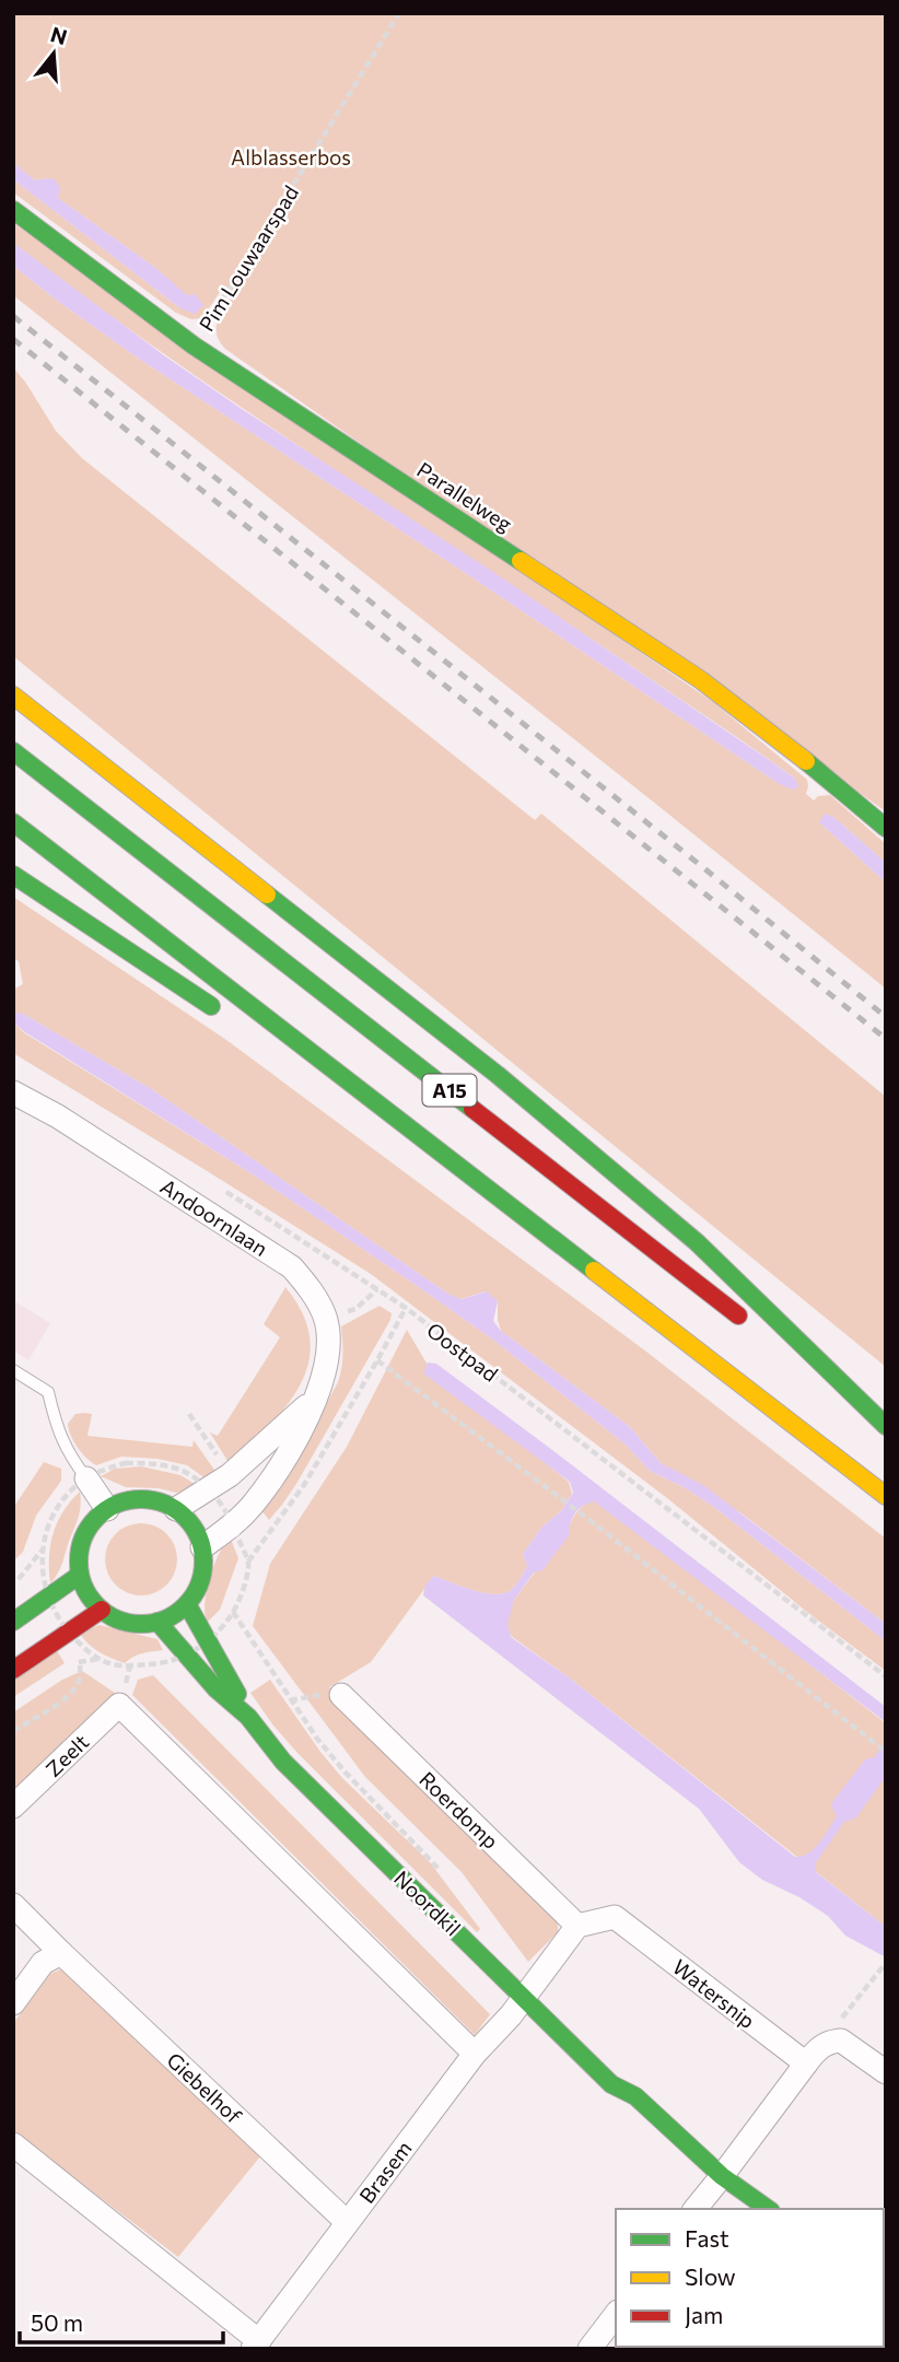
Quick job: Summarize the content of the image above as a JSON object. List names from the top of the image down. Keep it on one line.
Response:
{"streets":{"main road":["Parallelweg","A15","Noordkil"],"street":["Andoornlaan","Zeelt","Roerdomp","Watersnip","Giebelhof","Brasem"],"path":["Pim Louwaarspad","Oostpad"]},"crossings":[["Pim Louwaarspad","Parallelweg"],["Andoornlaan","Noordkil"],["Zeelt","Brasem"],["Roerdomp","Watersnip"],["Noordkil","Brasem"],["Giebelhof","Brasem"]],"parks":["Alblasserbos"],"legend":["Fast","Slow","Jam"],"scale_bar":"50 m","north":"top"}
